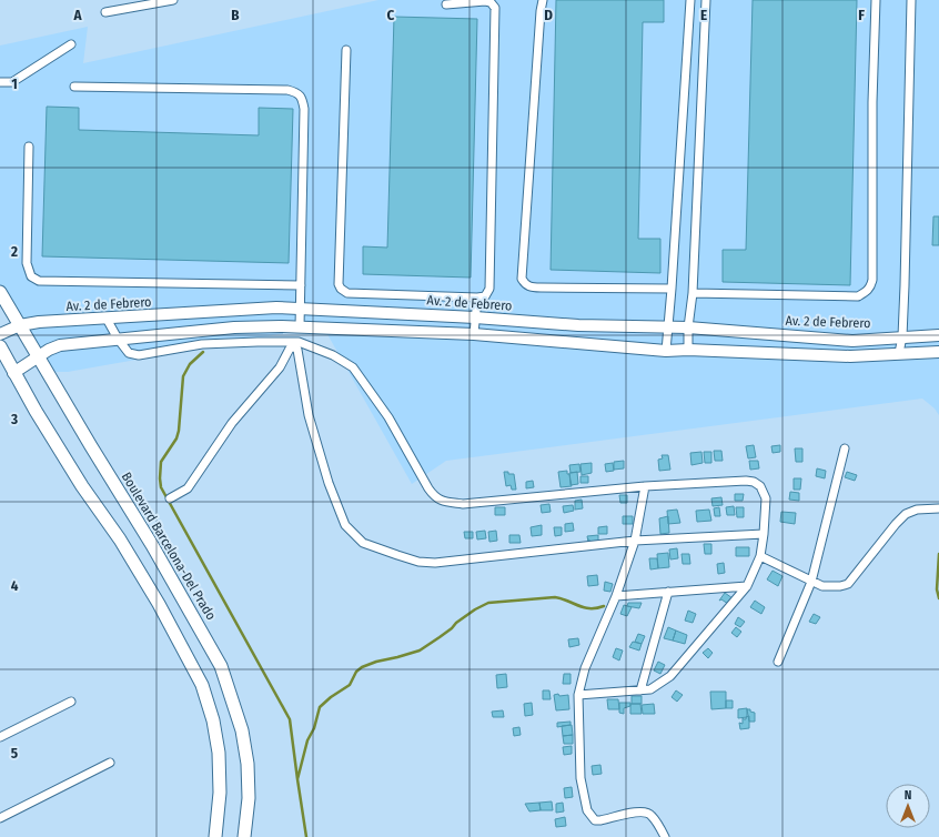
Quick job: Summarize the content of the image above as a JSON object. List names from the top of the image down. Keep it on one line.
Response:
{"streets":{"main road":["Av. 2 de Febrero","Boulevard Barcelona-Del Prado"]},"crossings":[["Av. 2 de Febrero","Boulevard Barcelona-Del Prado"]],"north":"top","grid":{"columns":["A","B","C","D","E","F"],"rows":["1","2","3","4","5"]}}
